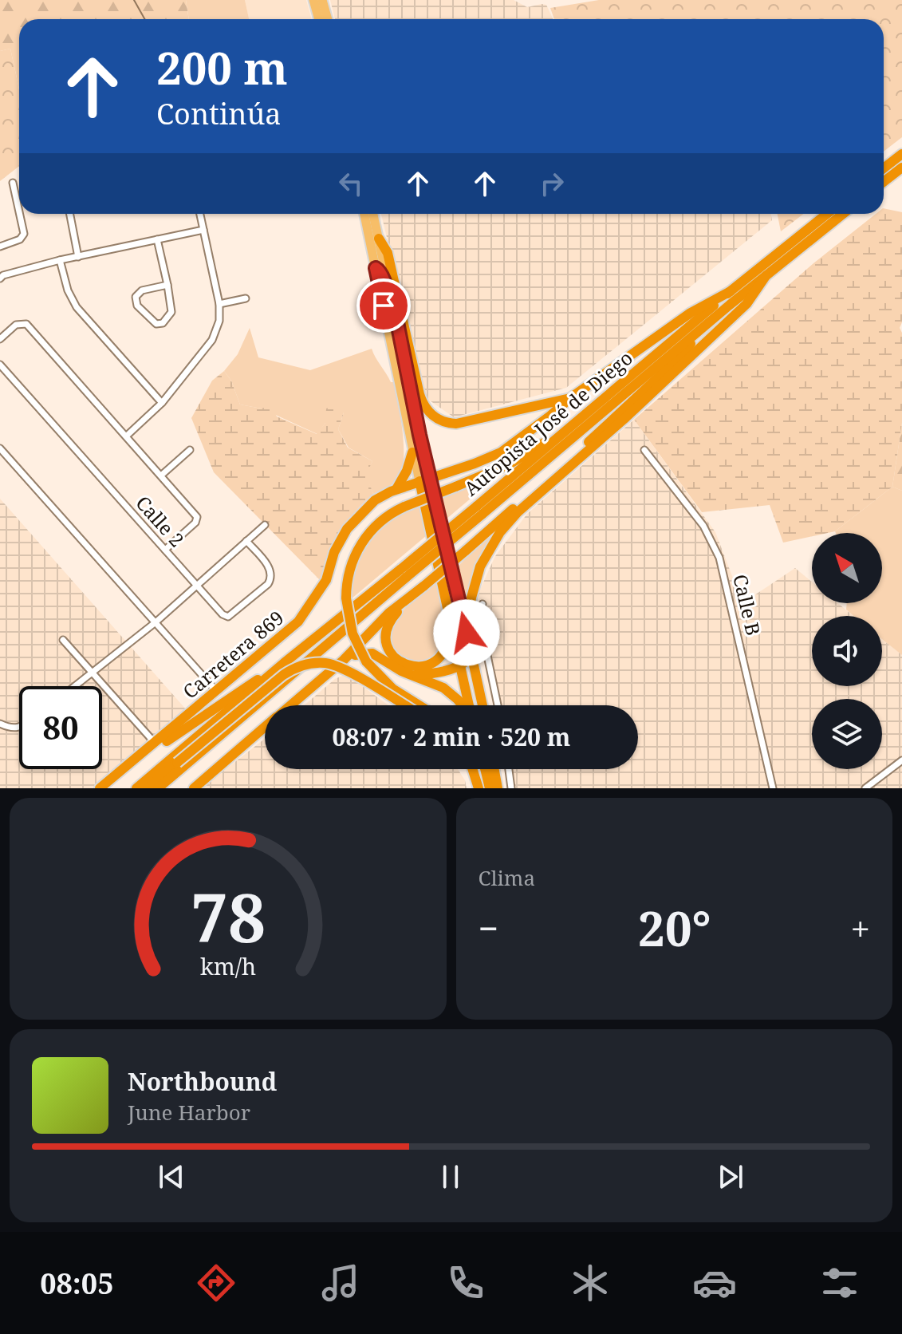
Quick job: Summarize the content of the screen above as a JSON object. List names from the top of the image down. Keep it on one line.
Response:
{"streets":{"highway":["Autopista José de Diego","Carretera 869"],"street":["Calle 2","Calle B"]},"crossings":[["Autopista José de Diego","Carretera 869"]],"north":"top left","page":{"turn":["200 m","Continúa"],"limit":"80","trip":"08:07 · 2 min · 520 m","tile":"Clima","heat":["−","20°","+"],"song":["Northbound","June Harbor"],"tabs":"08:05","gauge":["78","km/h"]}}
